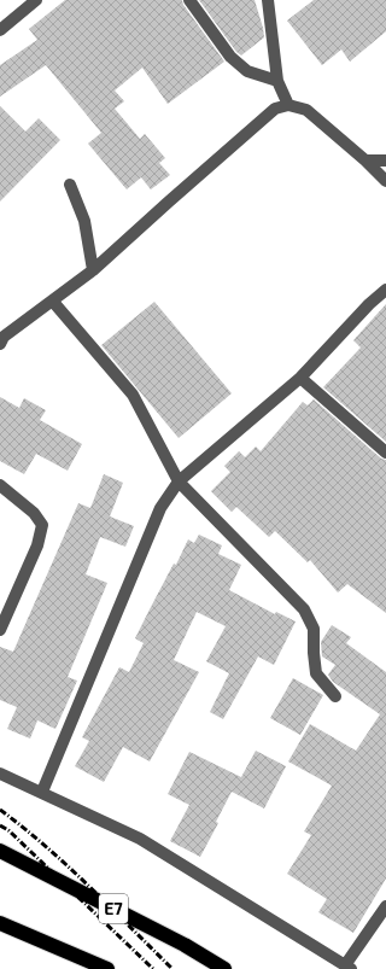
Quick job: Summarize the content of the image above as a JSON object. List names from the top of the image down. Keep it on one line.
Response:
{"streets":{"highway":["E7"]}}
